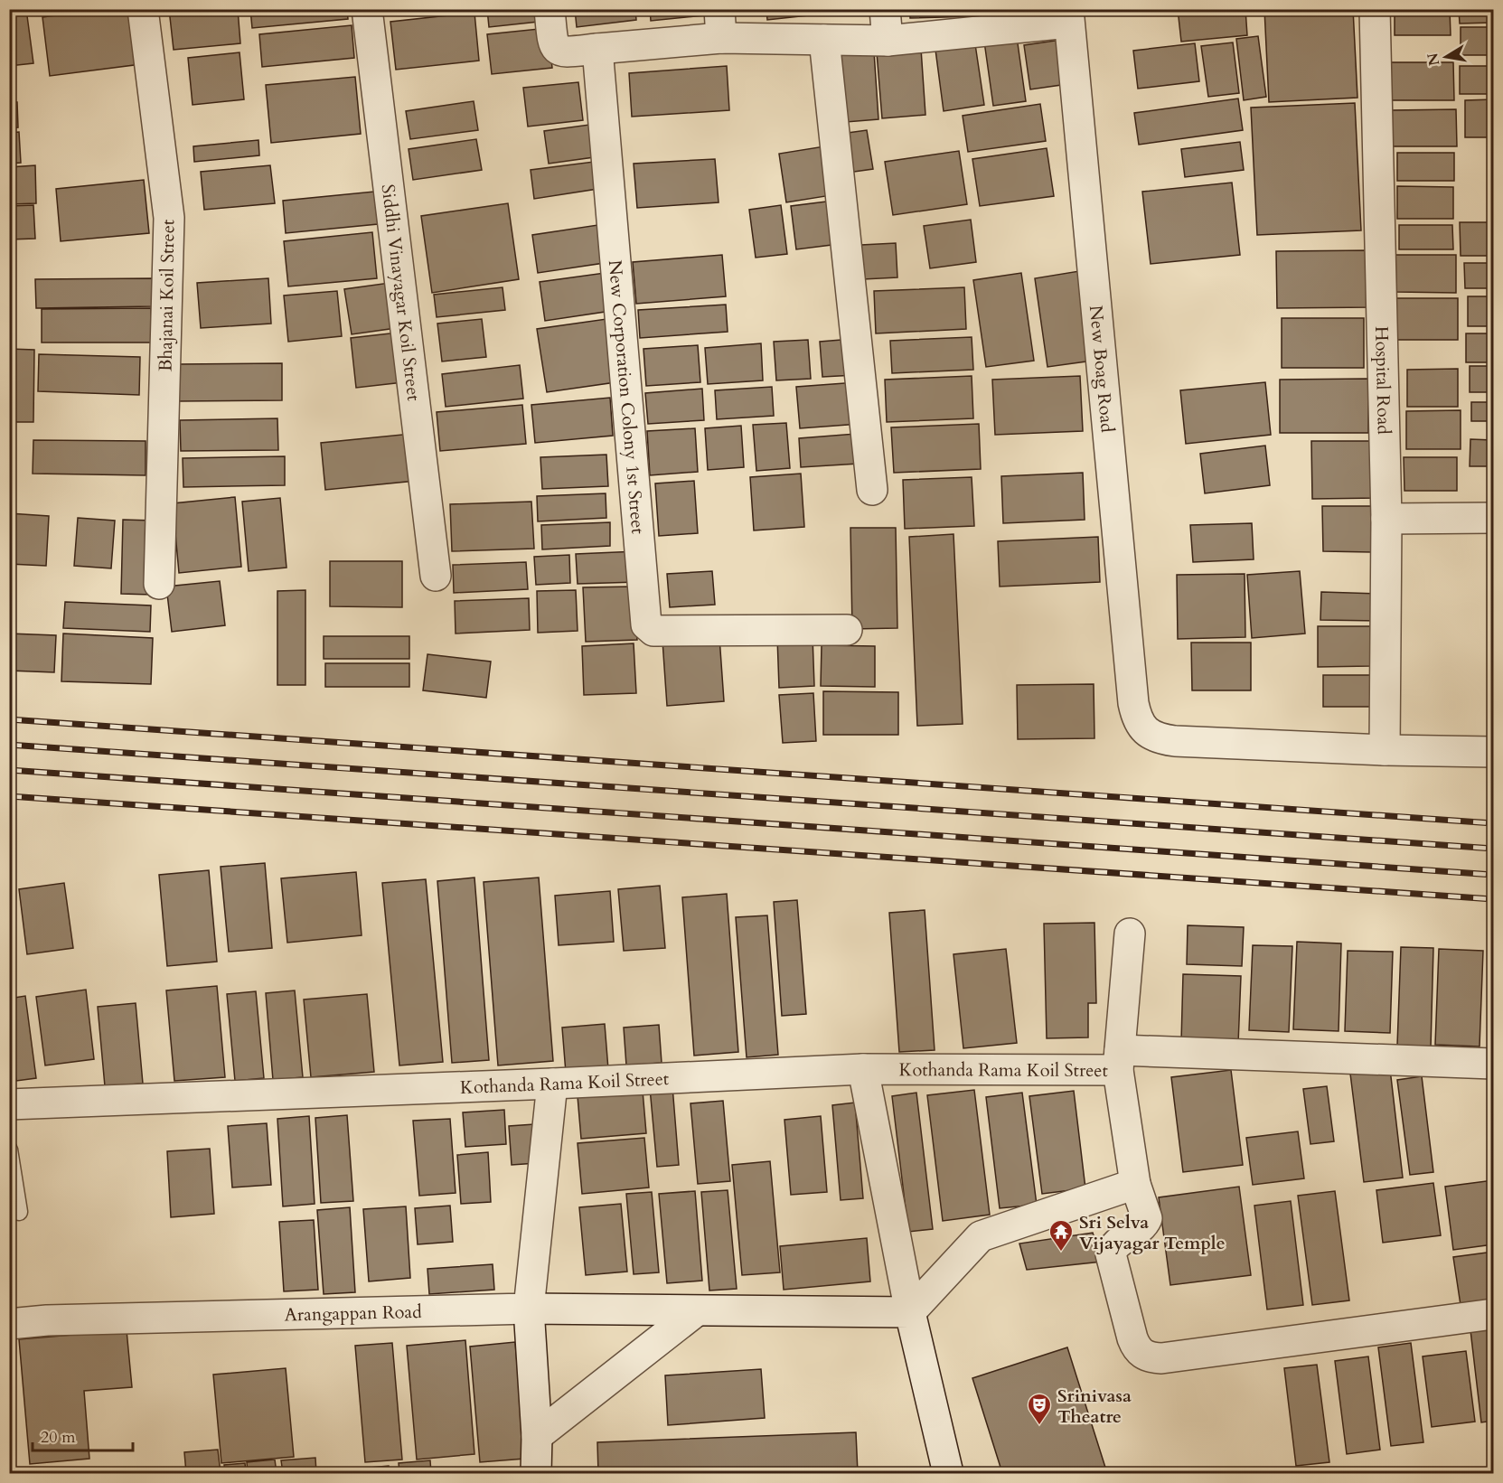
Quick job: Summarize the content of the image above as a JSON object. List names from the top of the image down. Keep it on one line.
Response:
{"streets":{"street":["Siddhi Vinayagar Koil Street","Bhajanai Koil Street","New Boag Road","Hospital Road","New Corporation Colony 1st Street","Kothanda Rama Koil Street","Arangappan Road"]},"crossings":[["New Boag Road","Hospital Road"]],"places":{"temple":["Sri Selva Vijayagar Temple"],"theatre":["Srinivasa Theatre"]},"scale_bar":"20 m","north":"left"}
